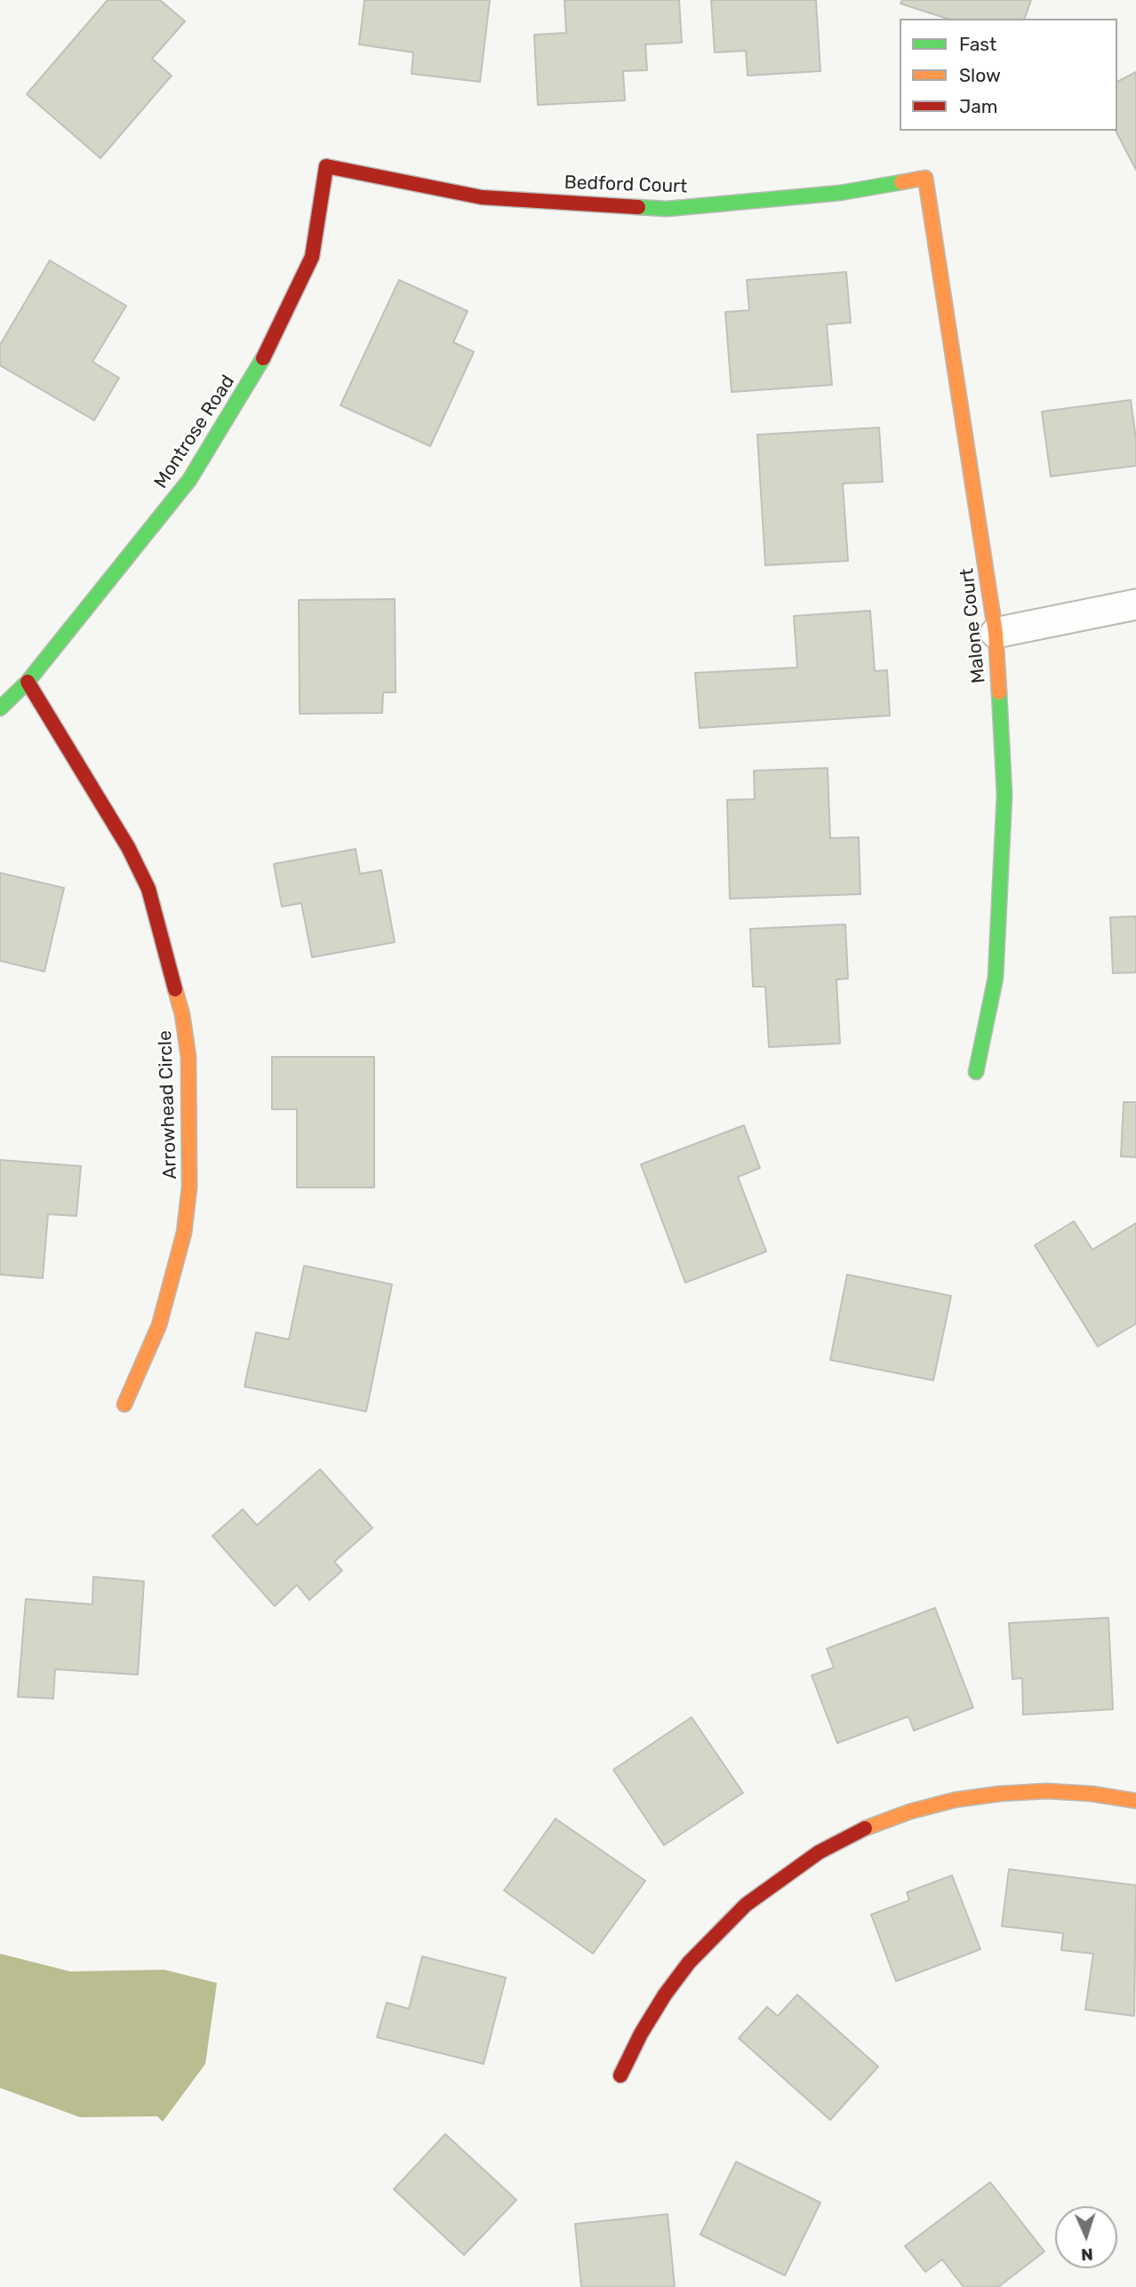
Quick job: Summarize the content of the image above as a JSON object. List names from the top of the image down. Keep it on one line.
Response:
{"streets":{"street":["Bedford Court","Montrose Road","Malone Court","Arrowhead Circle"]},"crossings":[["Bedford Court","Montrose Road"],["Bedford Court","Malone Court"],["Montrose Road","Arrowhead Circle"]],"legend":["Fast","Slow","Jam"],"north":"bottom"}
